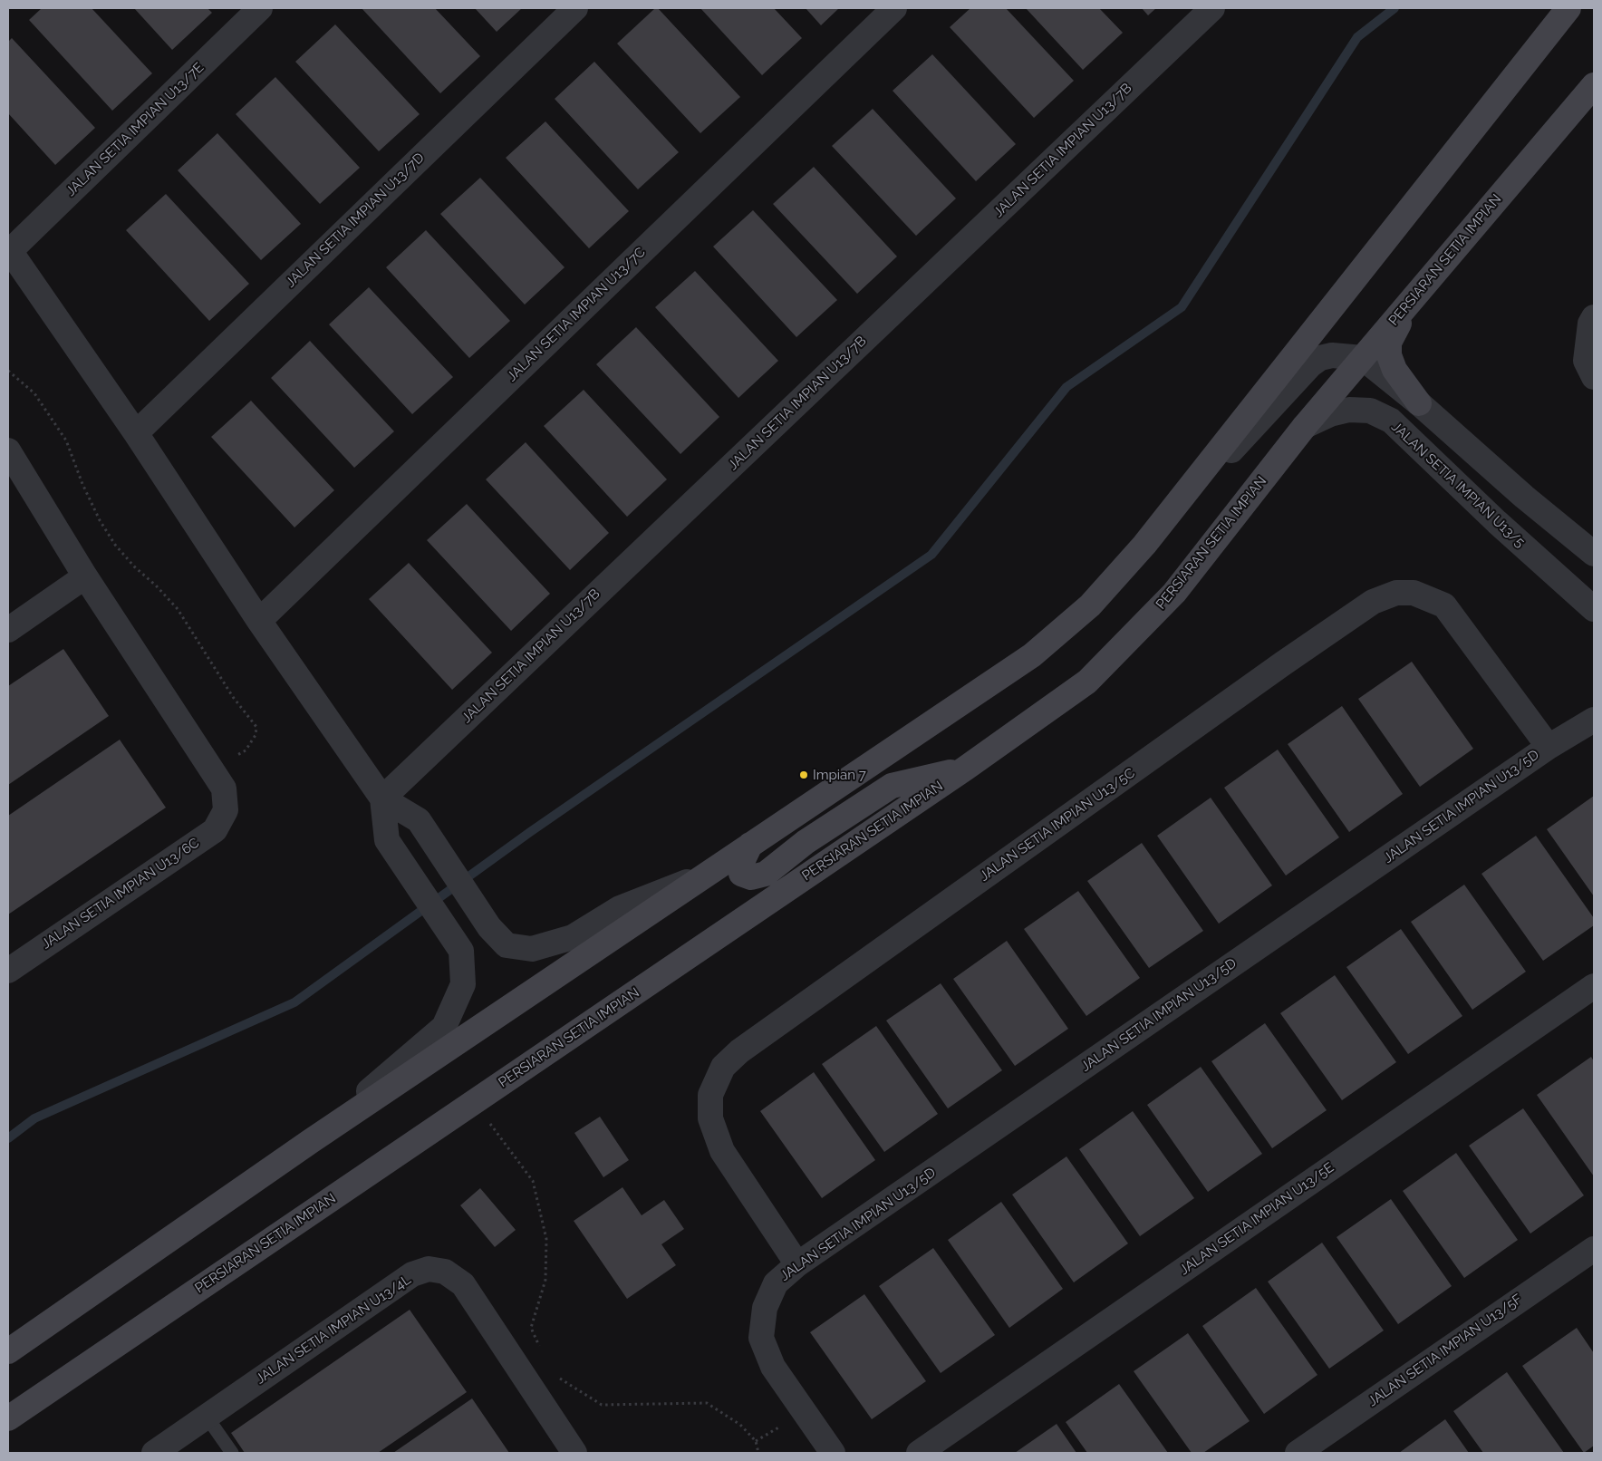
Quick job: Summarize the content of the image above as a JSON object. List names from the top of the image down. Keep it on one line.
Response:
{"streets":{"street":["JALAN SETIA IMPIAN U13/7E","JALAN SETIA IMPIAN U13/7B","JALAN SETIA IMPIAN U13/7D","PERSIARAN SETIA IMPIAN","JALAN SETIA IMPIAN U13/7C","JALAN SETIA IMPIAN U13/5","JALAN SETIA IMPIAN U13/5D","JALAN SETIA IMPIAN U13/5C","JALAN SETIA IMPIAN U13/6C","JALAN SETIA IMPIAN U13/5E","JALAN SETIA IMPIAN U13/4L","JALAN SETIA IMPIAN U13/5F"]},"crossings":[["PERSIARAN SETIA IMPIAN","JALAN SETIA IMPIAN U13/5"],["JALAN SETIA IMPIAN U13/5D","JALAN SETIA IMPIAN U13/5C"]],"places":["Impian 7"]}
